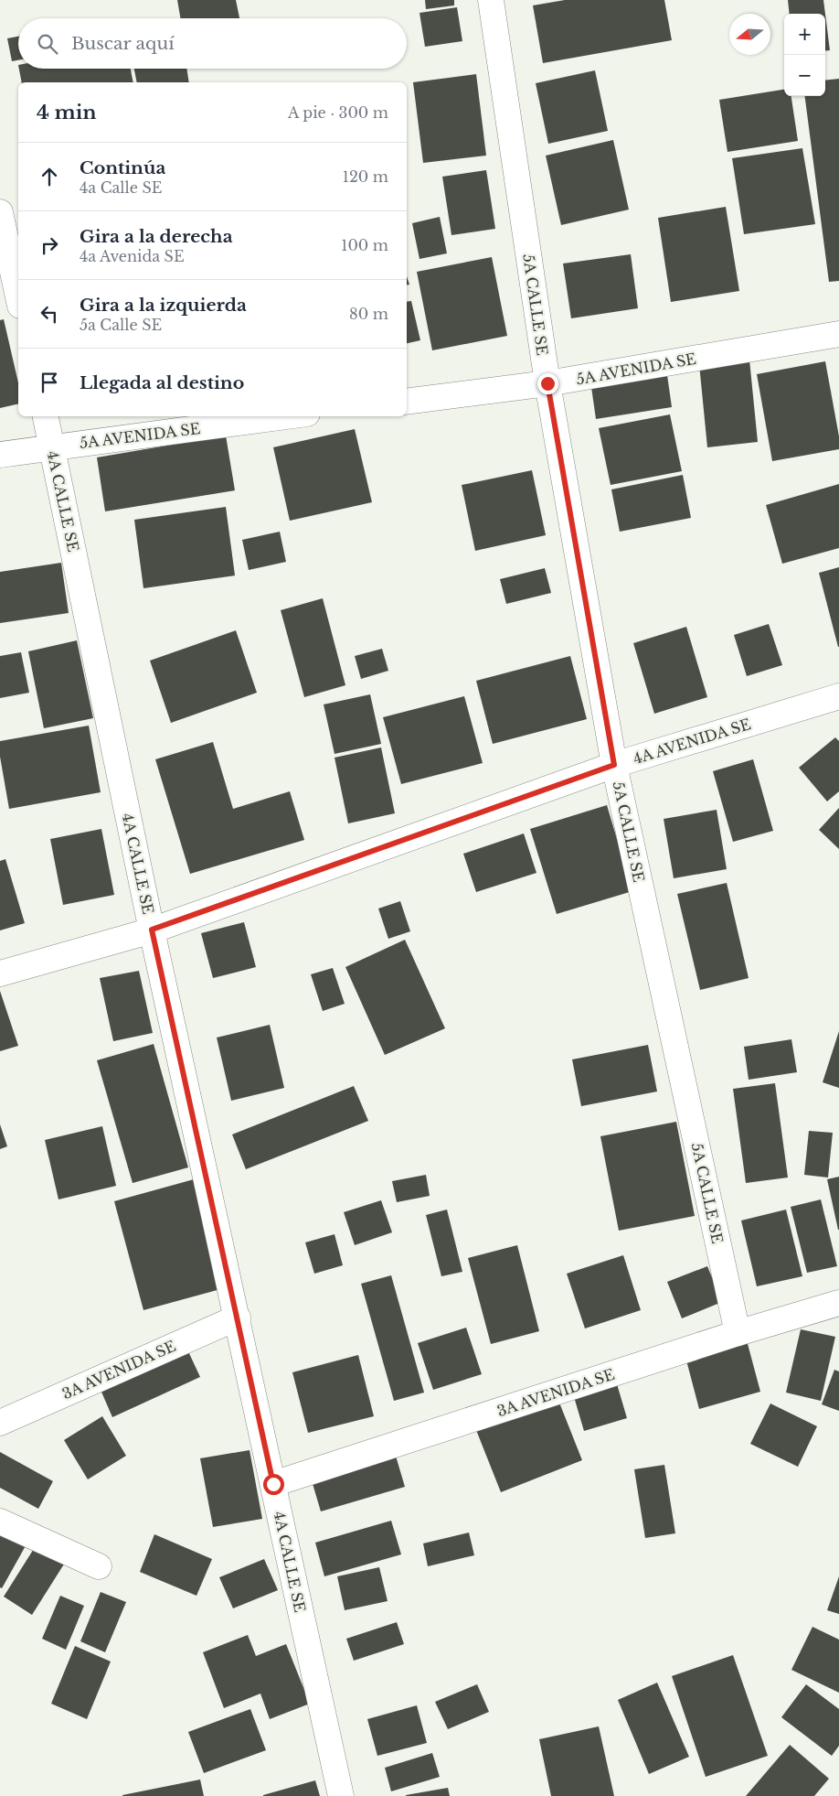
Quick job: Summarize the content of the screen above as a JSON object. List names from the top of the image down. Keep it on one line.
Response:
{"streets":{"street":["5A CALLE SE","5A AVENIDA SE","4A CALLE SE","4A AVENIDA SE","3A AVENIDA SE"]},"crossings":[["5A CALLE SE","5A AVENIDA SE"],["5A CALLE SE","4A AVENIDA SE"],["5A CALLE SE","3A AVENIDA SE"],["5A AVENIDA SE","4A CALLE SE"],["4A CALLE SE","4A AVENIDA SE"],["4A CALLE SE","3A AVENIDA SE"]],"north":"left","page":{"map_buttons":["+","−"],"search":"Buscar aquí","heading":["4 min","A pie · 300 m"],"list":[["Continúa","4a Calle SE","120 m"],["Gira a la derecha","4a Avenida SE","100 m"],["Gira a la izquierda","5a Calle SE","80 m"],"Llegada al destino"]}}
